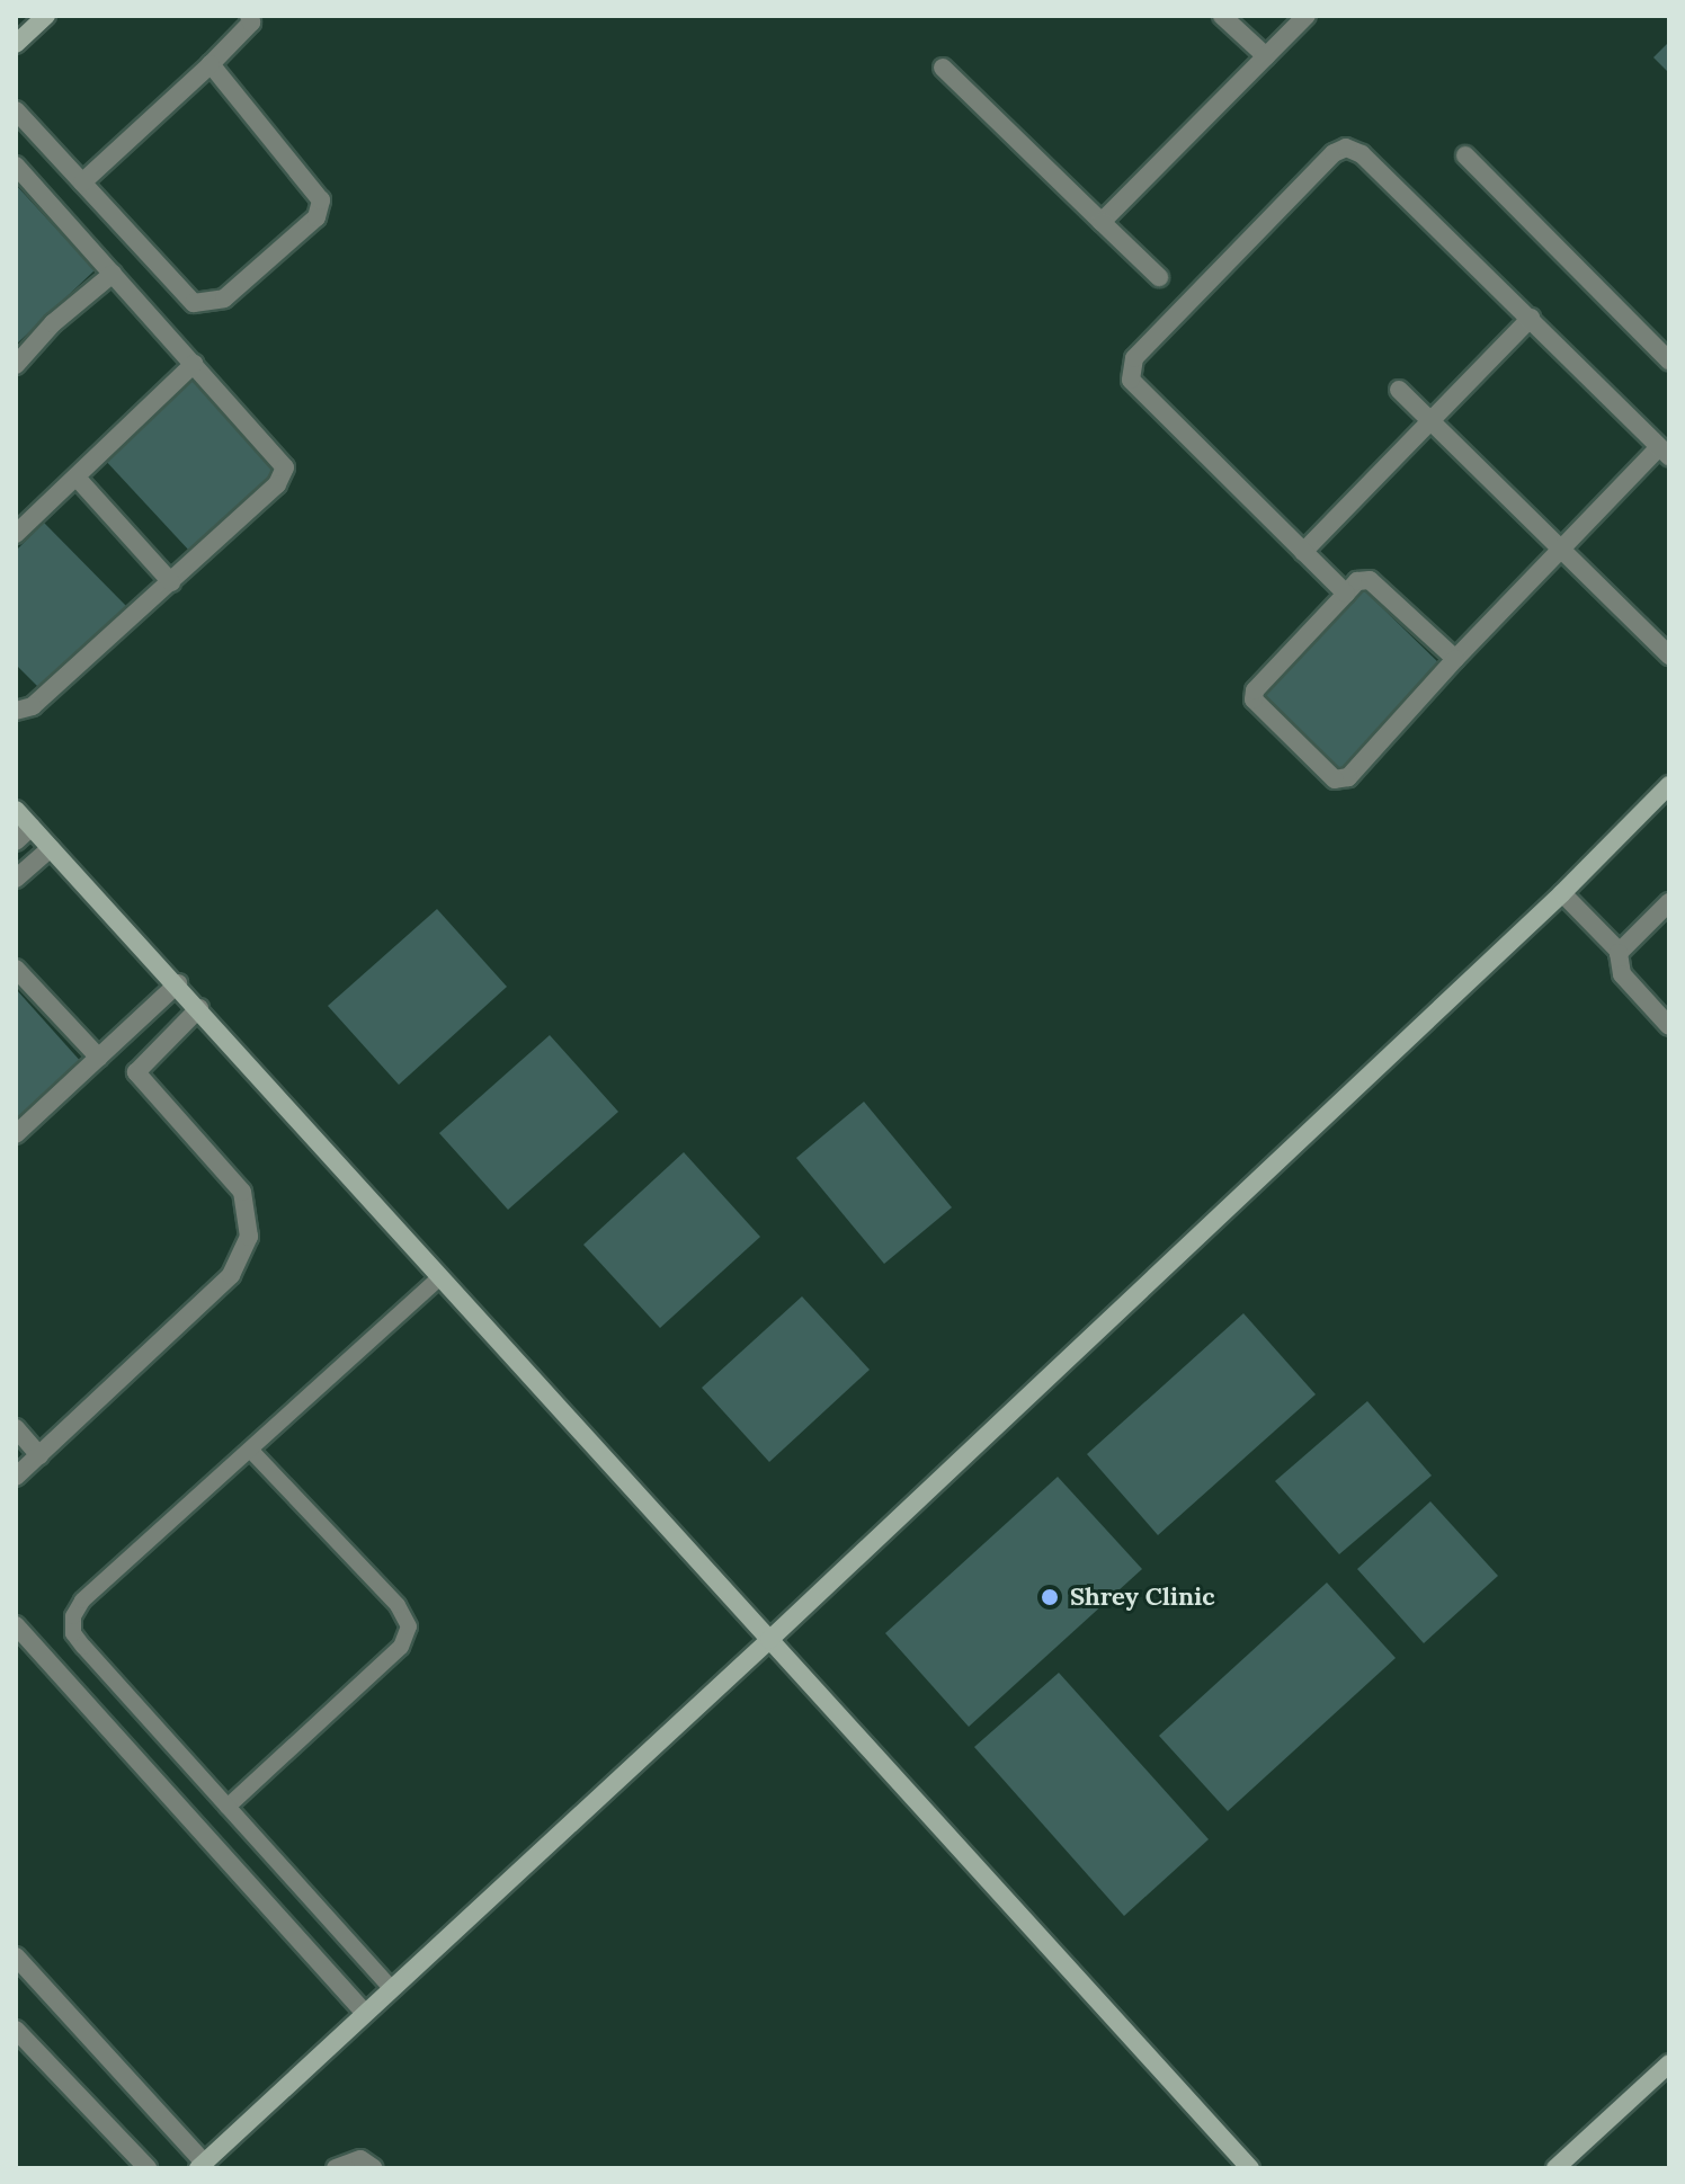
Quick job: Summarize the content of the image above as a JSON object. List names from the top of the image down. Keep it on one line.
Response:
{"places":["Shrey Clinic"]}
